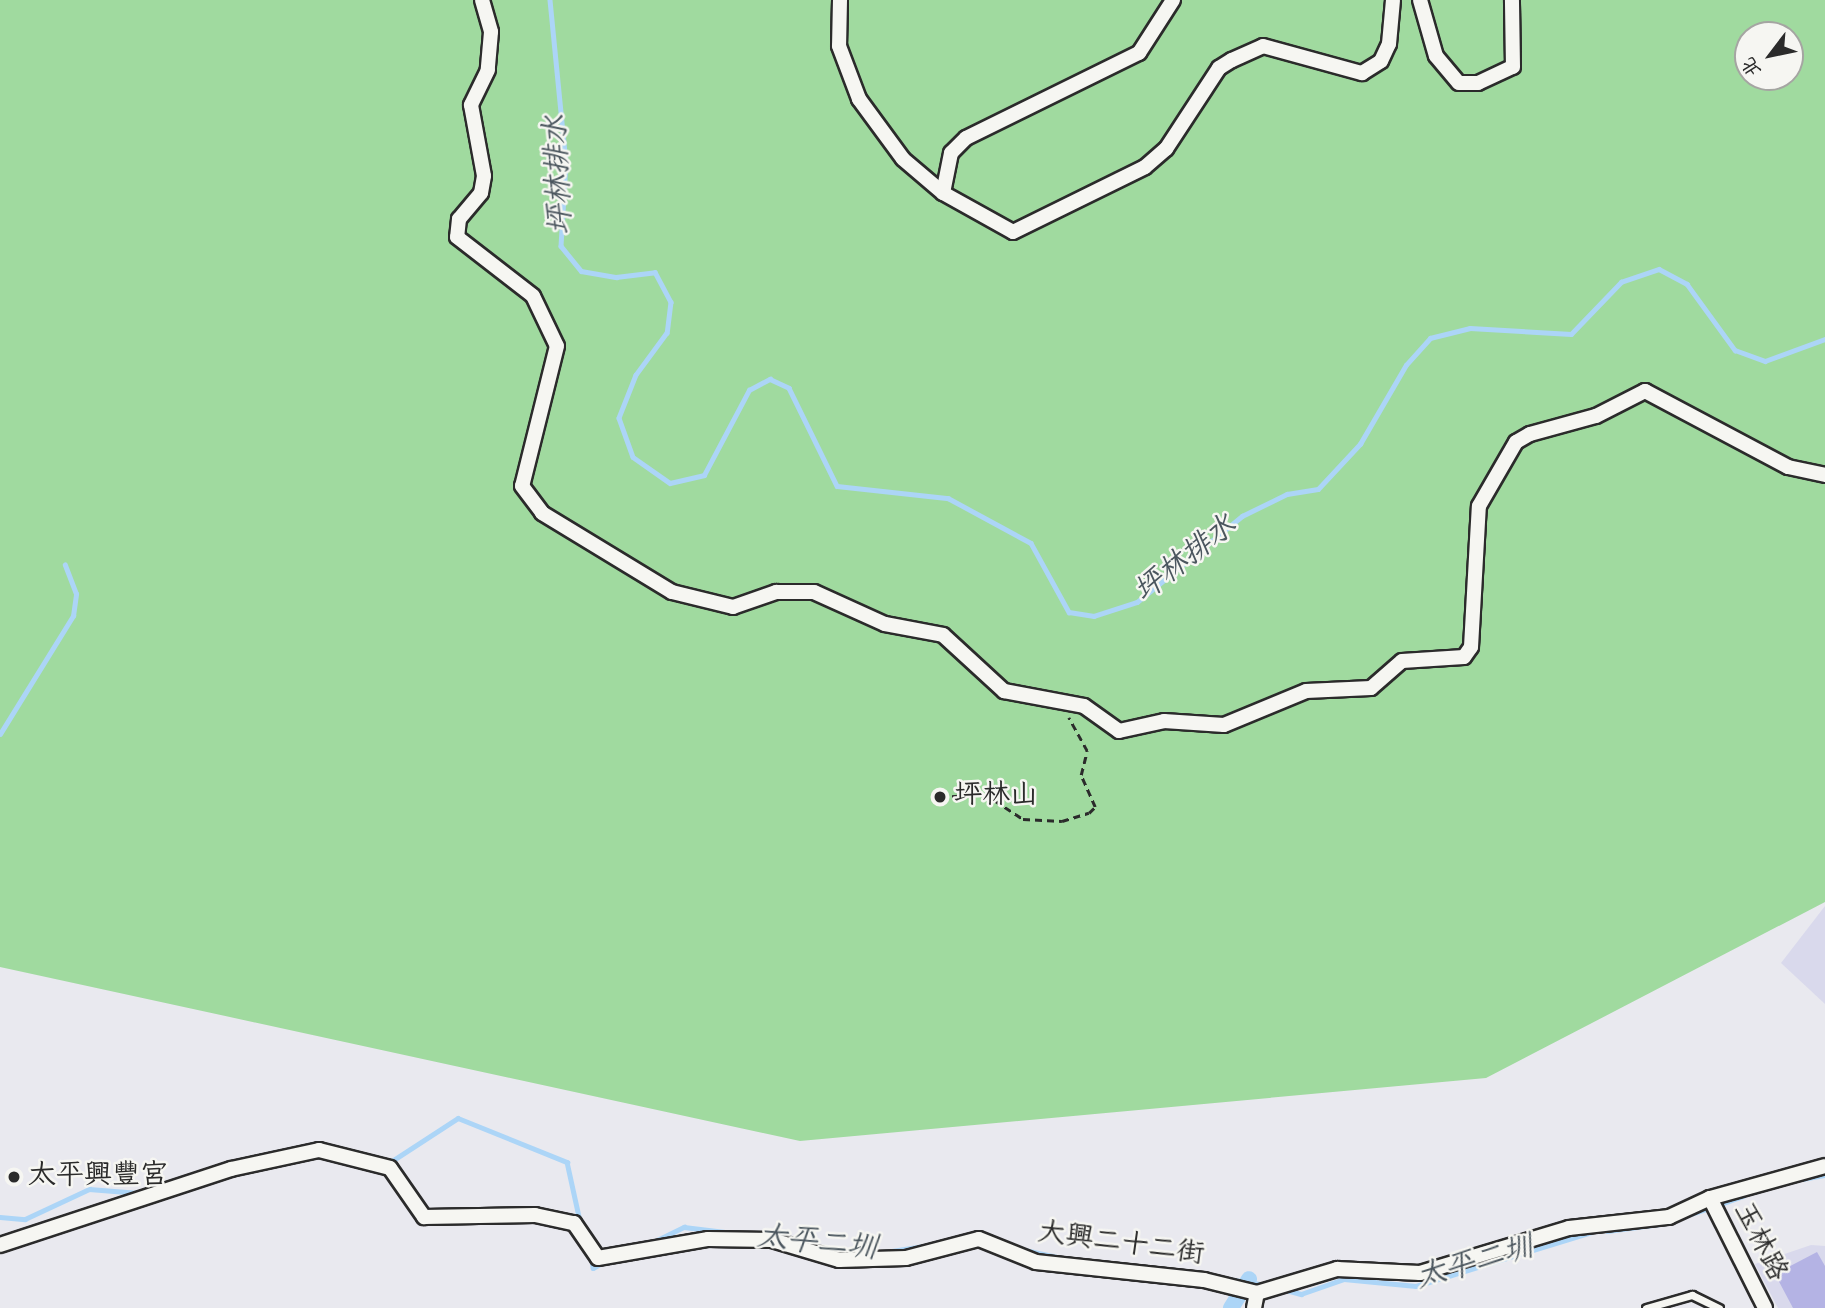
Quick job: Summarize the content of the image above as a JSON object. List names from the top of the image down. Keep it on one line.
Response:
{"streets":{"street":["玉林路","大興二十二街"]},"water":["坪林排水","太平二圳"],"places":["坪林山","太平興豐宮"],"north":"bottom left"}
